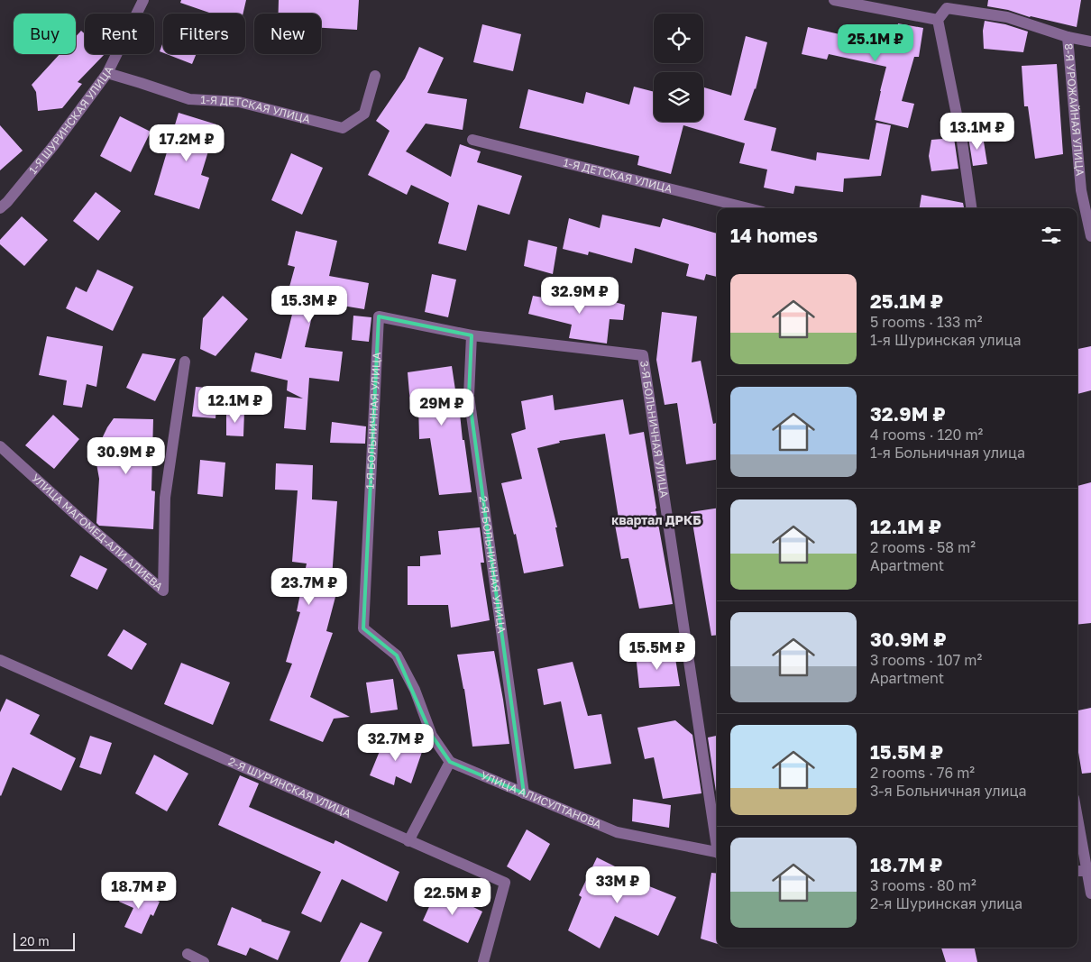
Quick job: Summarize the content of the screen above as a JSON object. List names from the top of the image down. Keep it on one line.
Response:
{"streets":{"street":["1-Я ДЕТСКАЯ УЛИЦА","8-Я УРОЖАЙНАЯ УЛИЦА","1-Я ШУРИНСКАЯ УЛИЦА","1-Я БОЛЬНИЧНАЯ УЛИЦА","3-Я БОЛЬНИЧНАЯ УЛИЦА","УЛИЦА МАГОМЕД-АЛИ АЛИЕВА","2-Я БОЛЬНИЧНАЯ УЛИЦА","2-Я ШУРИНСКАЯ УЛИЦА","УЛИЦА АЛИСУЛТАНОВА"]},"crossings":[["1-Я ДЕТСКАЯ УЛИЦА","1-Я ШУРИНСКАЯ УЛИЦА"],["1-Я БОЛЬНИЧНАЯ УЛИЦА","3-Я БОЛЬНИЧНАЯ УЛИЦА"],["1-Я БОЛЬНИЧНАЯ УЛИЦА","2-Я БОЛЬНИЧНАЯ УЛИЦА"],["1-Я БОЛЬНИЧНАЯ УЛИЦА","УЛИЦА АЛИСУЛТАНОВА"],["2-Я БОЛЬНИЧНАЯ УЛИЦА","УЛИЦА АЛИСУЛТАНОВА"]],"districts":["квартал ДРКБ"],"scale_bar":"20 m","page":{"chip":["Buy","Rent","Filters","New"],"price":["25.1M ₽","13.1M ₽","17.2M ₽","32.9M ₽","15.3M ₽","12.1M ₽","29M ₽","30.9M ₽","23.7M ₽","15.5M ₽","32.7M ₽","33M ₽","18.7M ₽","22.5M ₽"],"heading":"14 homes","list":[{"name":"25.1M ₽","note":"5 rooms · 133 m² · 1-я Шуринская улица"},{"name":"32.9M ₽","note":"4 rooms · 120 m² · 1-я Больничная улица"},{"name":"12.1M ₽","note":"2 rooms · 58 m² · Apartment"},{"name":"30.9M ₽","note":"3 rooms · 107 m² · Apartment"},{"name":"15.5M ₽","note":"2 rooms · 76 m² · 3-я Больничная улица"},{"name":"18.7M ₽","note":"3 rooms · 80 m² · 2-я Шуринская улица"}],"scale":"20 m"}}
